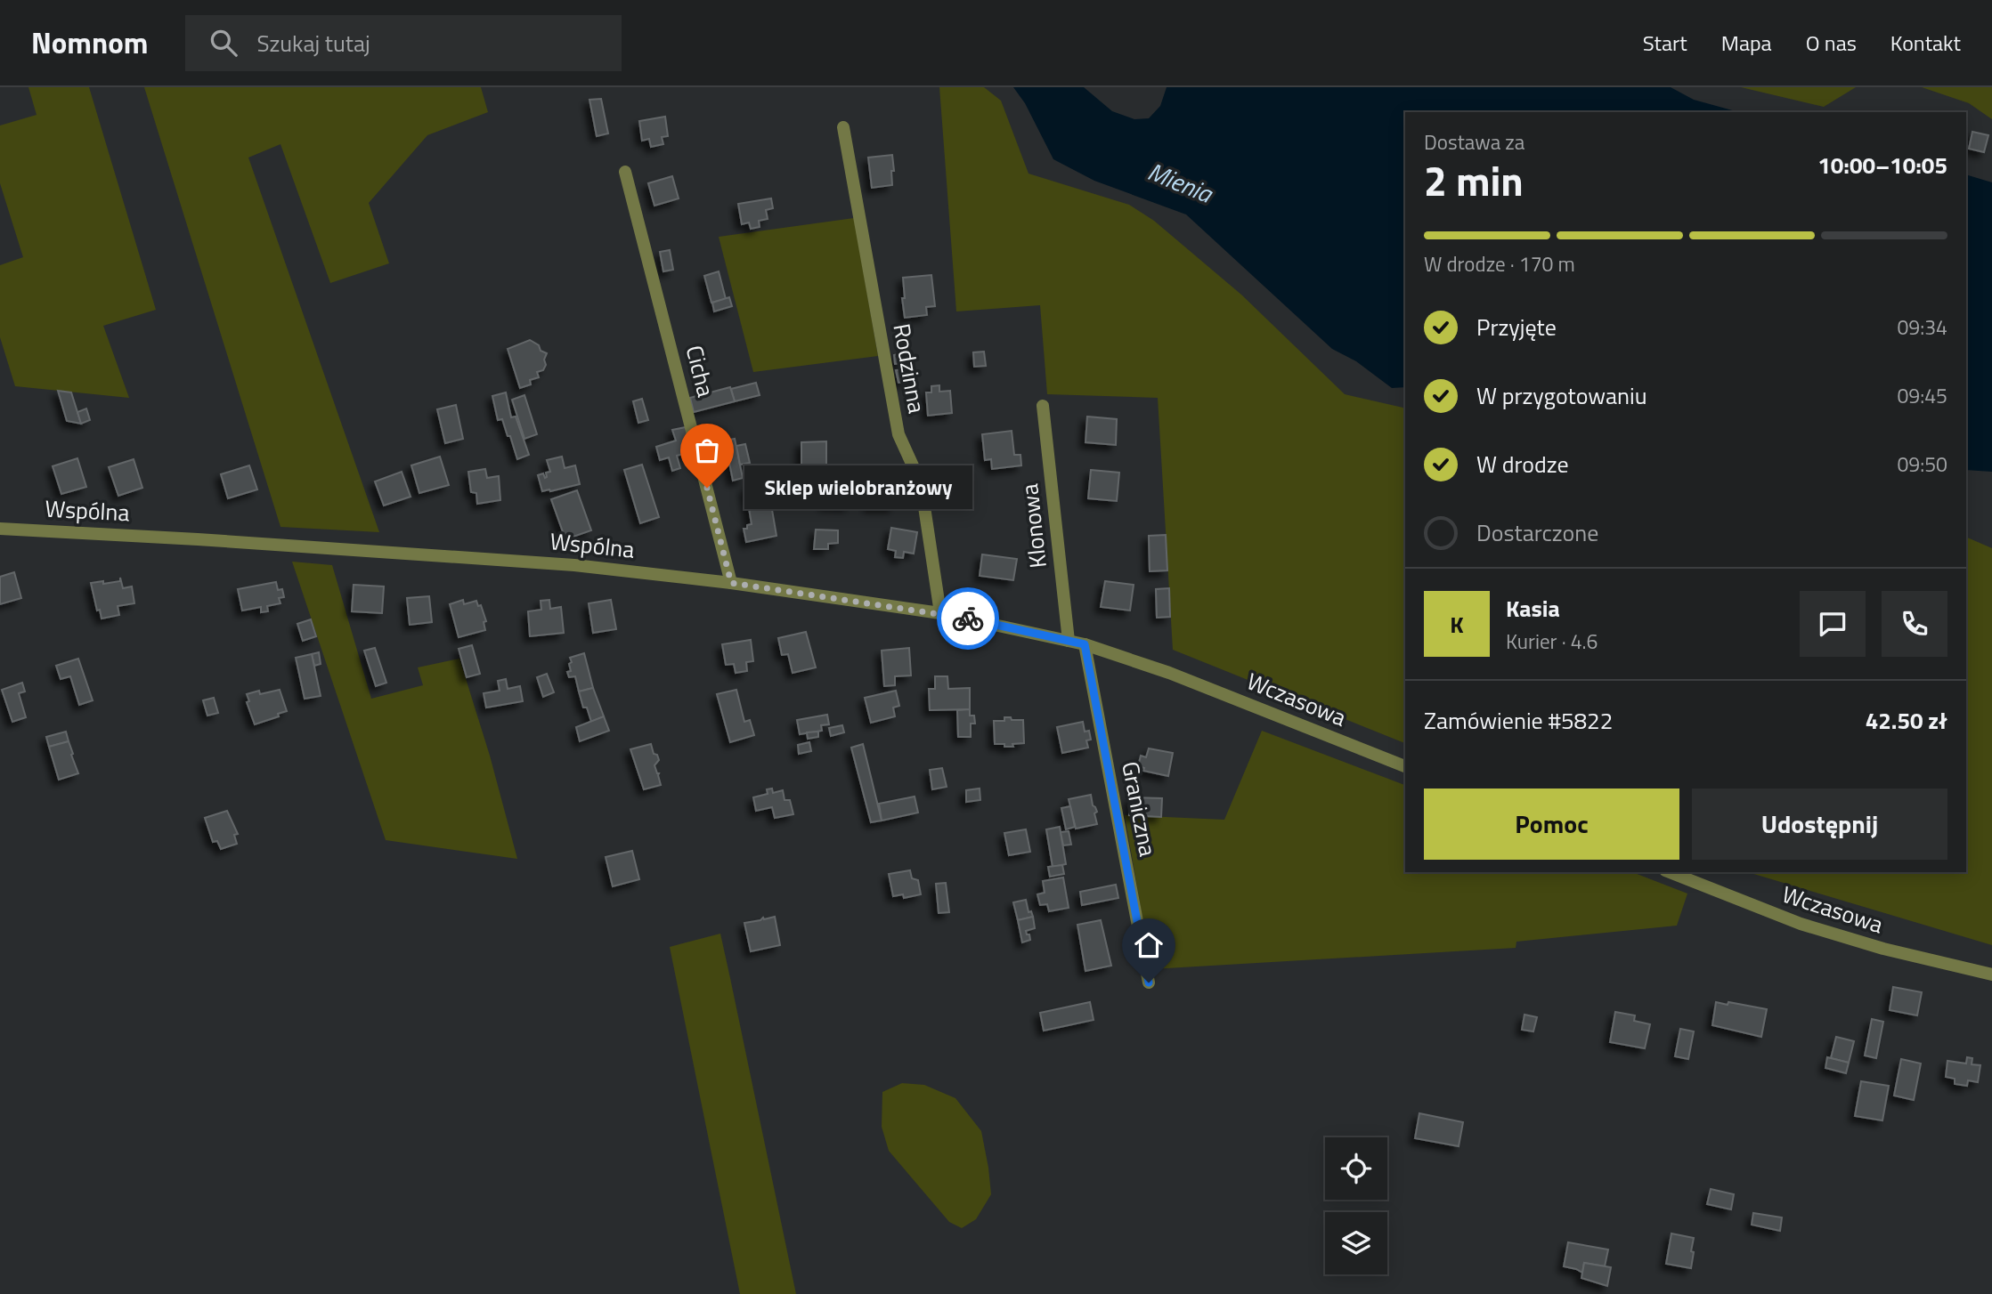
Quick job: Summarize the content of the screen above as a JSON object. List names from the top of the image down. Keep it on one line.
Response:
{"streets":{"street":["Rodzinna","Cicha","Wspólna","Klonowa","Wczasowa","Graniczna"]},"crossings":[["Rodzinna","Wspólna"],["Cicha","Wspólna"],["Wspólna","Klonowa"],["Wspólna","Wczasowa"],["Wspólna","Graniczna"]],"water":["Mienia"],"places":["Sklep wielobranżowy"],"page":{"header":"Nomnom","search":"Szukaj tutaj","nav":["Start","Mapa","O nas","Kontakt"],"heading":["2 min","Dostawa za","10:00–10:05"],"panel":["Kasia","Kurier · 4.6","Zamówienie #5822","42.50 zł"],"bar":"W drodze · 170 m","list":[["Przyjęte","09:34"],["W przygotowaniu","09:45"],["W drodze","09:50"],"Dostarczone"],"bubble":"Sklep wielobranżowy","round":"K","buttons":["Pomoc","Udostępnij"]}}
